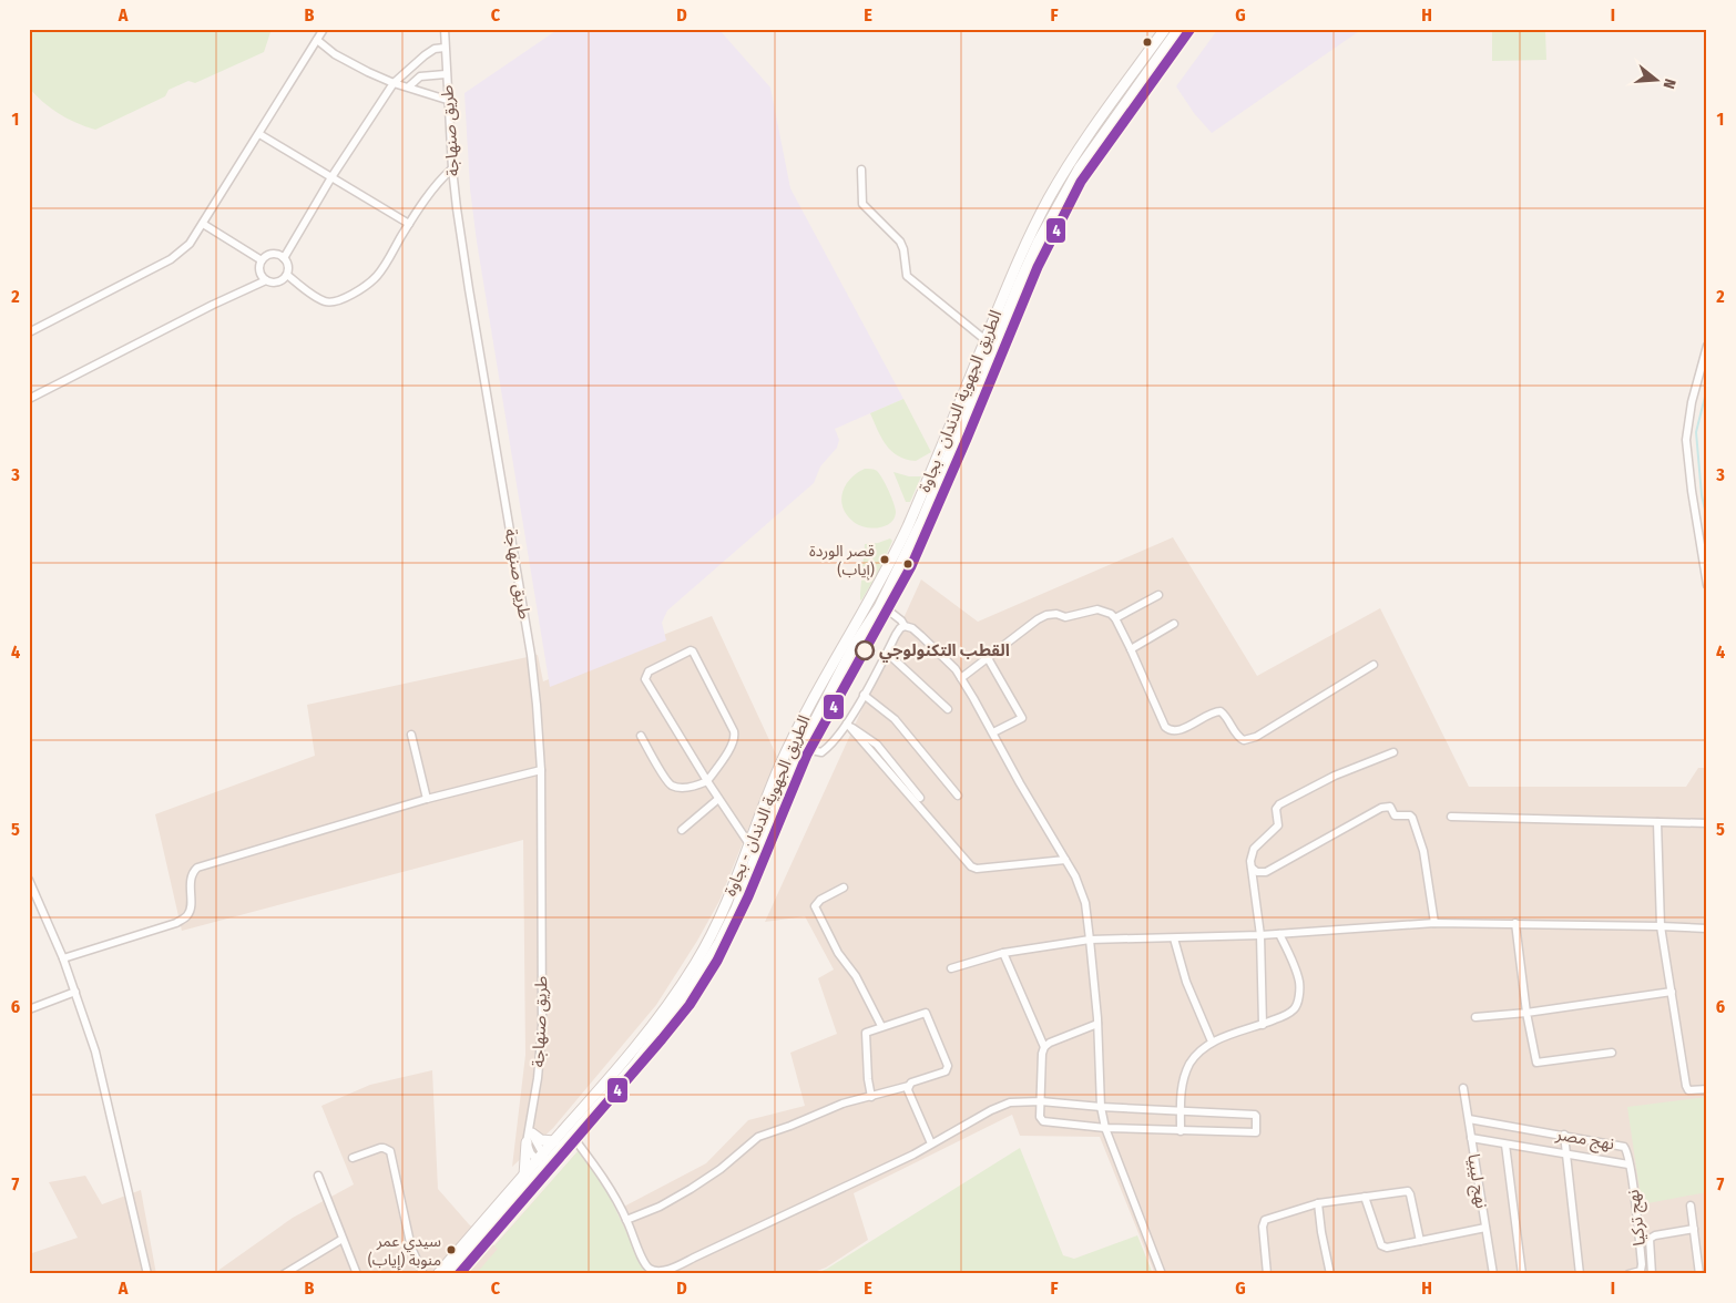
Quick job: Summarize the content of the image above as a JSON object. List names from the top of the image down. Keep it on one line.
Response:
{"streets":{"main road":["الطريق الجهوية الدندان - بجاوة"],"street":["طريق صنهاجة","نهج مصر","نهج ليبيا","نهج تركيا"]},"crossings":[["نهج مصر","نهج ليبيا"],["نهج مصر","نهج تركيا"]],"places":["قصر الوردة (إياب)","القطب التكنولوجي","سيدي عمر منوبة (إياب)"],"lines":["transit line 4"],"north":"right","grid":{"columns":["A","B","C","D","E","F","G","H","I"],"rows":["1","2","3","4","5","6","7"]}}
